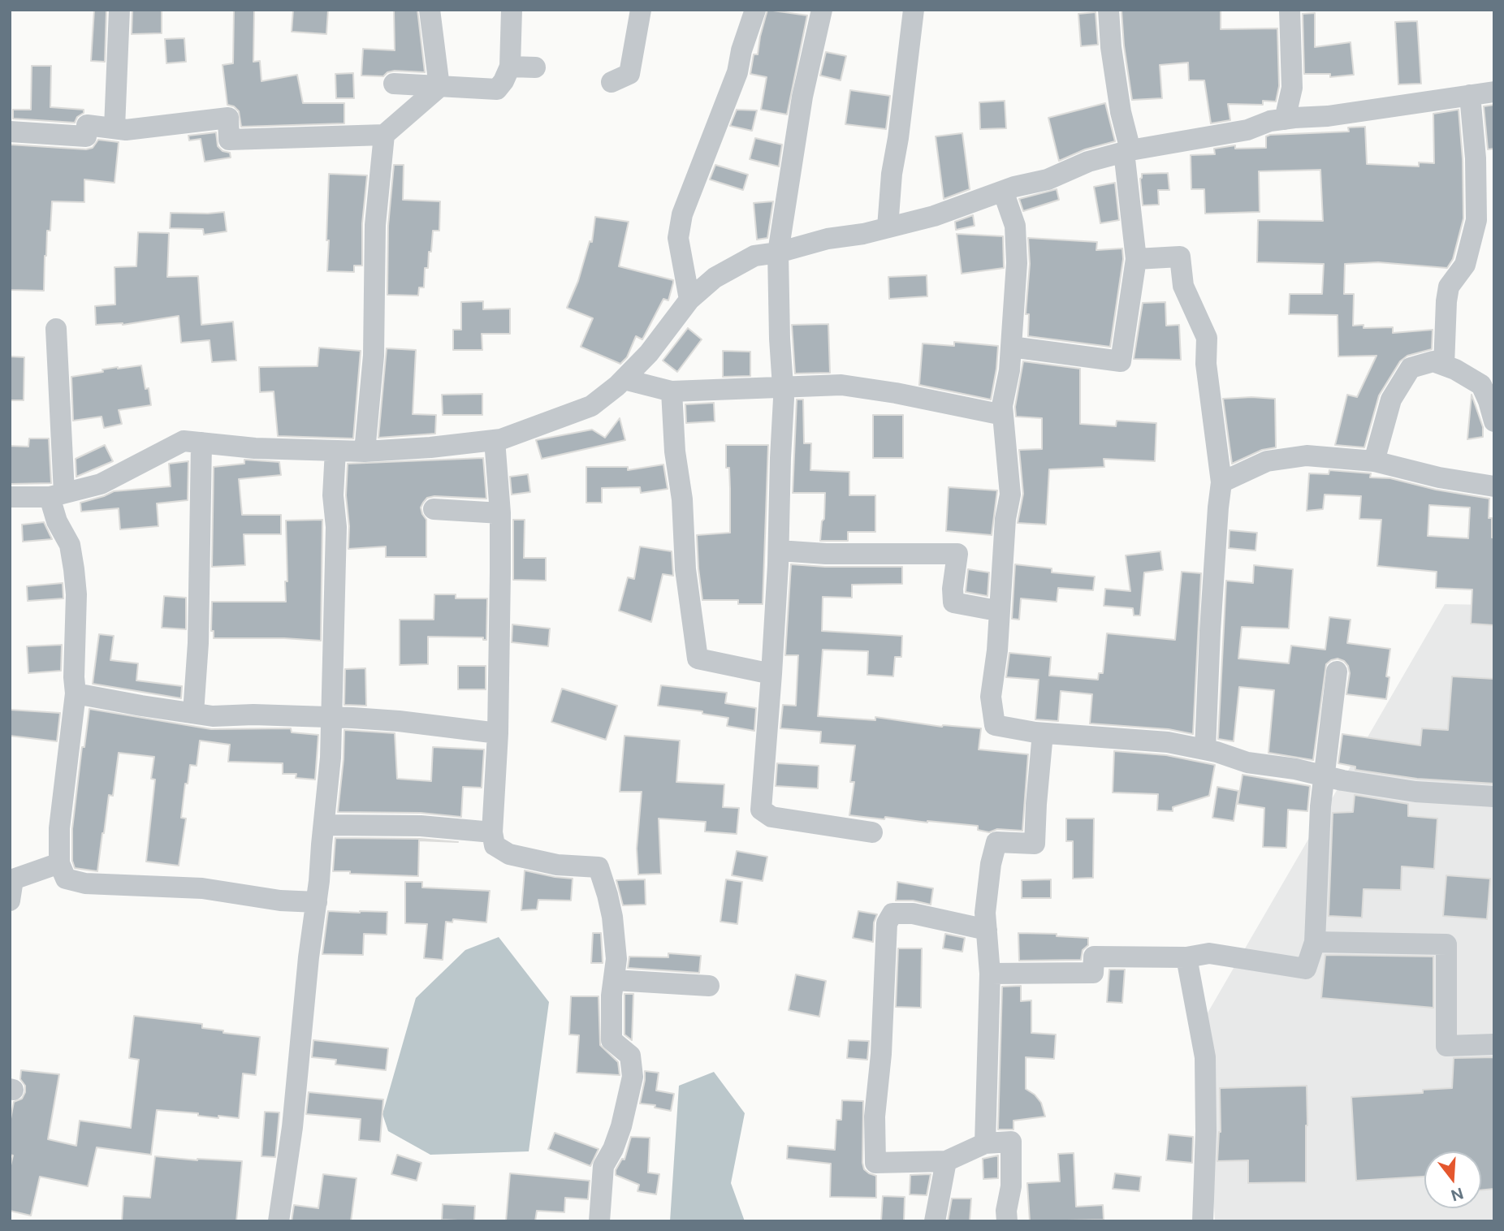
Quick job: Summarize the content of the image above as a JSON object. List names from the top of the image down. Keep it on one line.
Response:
{"north":"bottom"}
